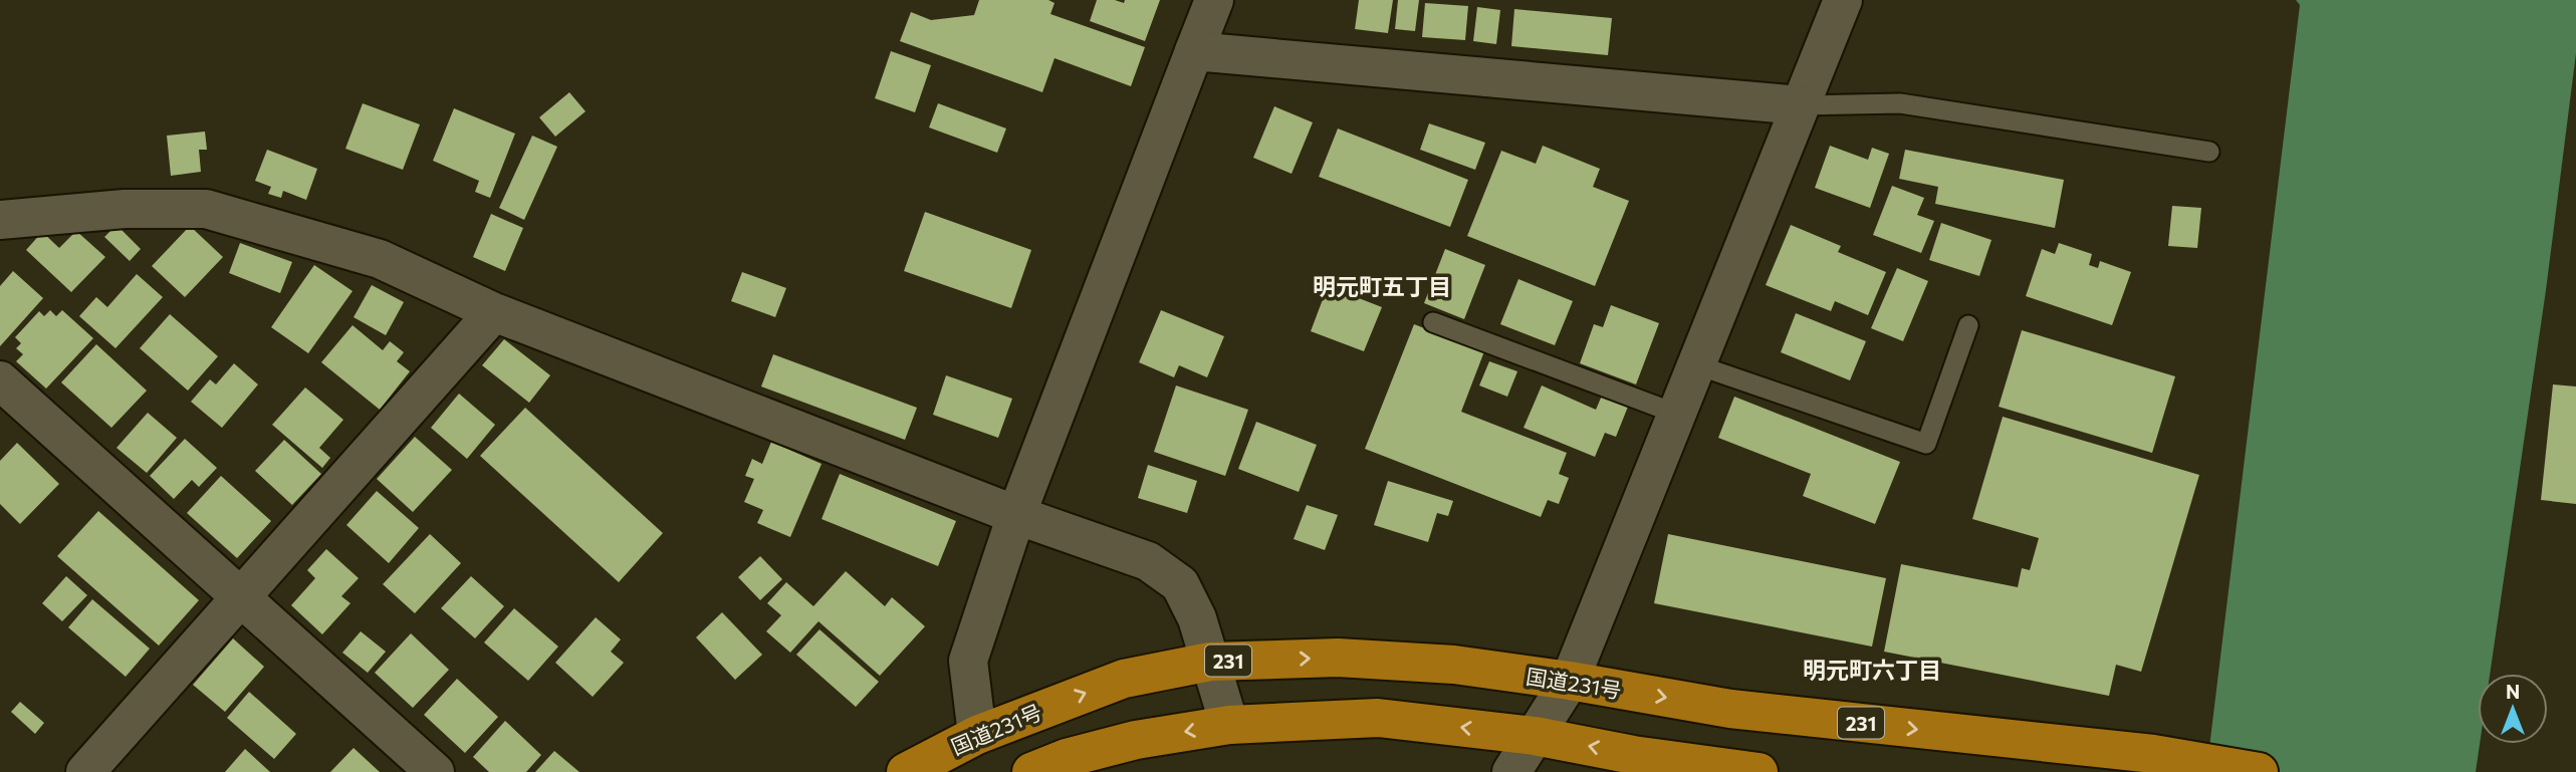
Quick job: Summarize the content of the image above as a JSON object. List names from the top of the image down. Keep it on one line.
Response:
{"streets":{"highway":["231","国道231号"]},"districts":["明元町五丁目","明元町六丁目"],"north":"top"}
